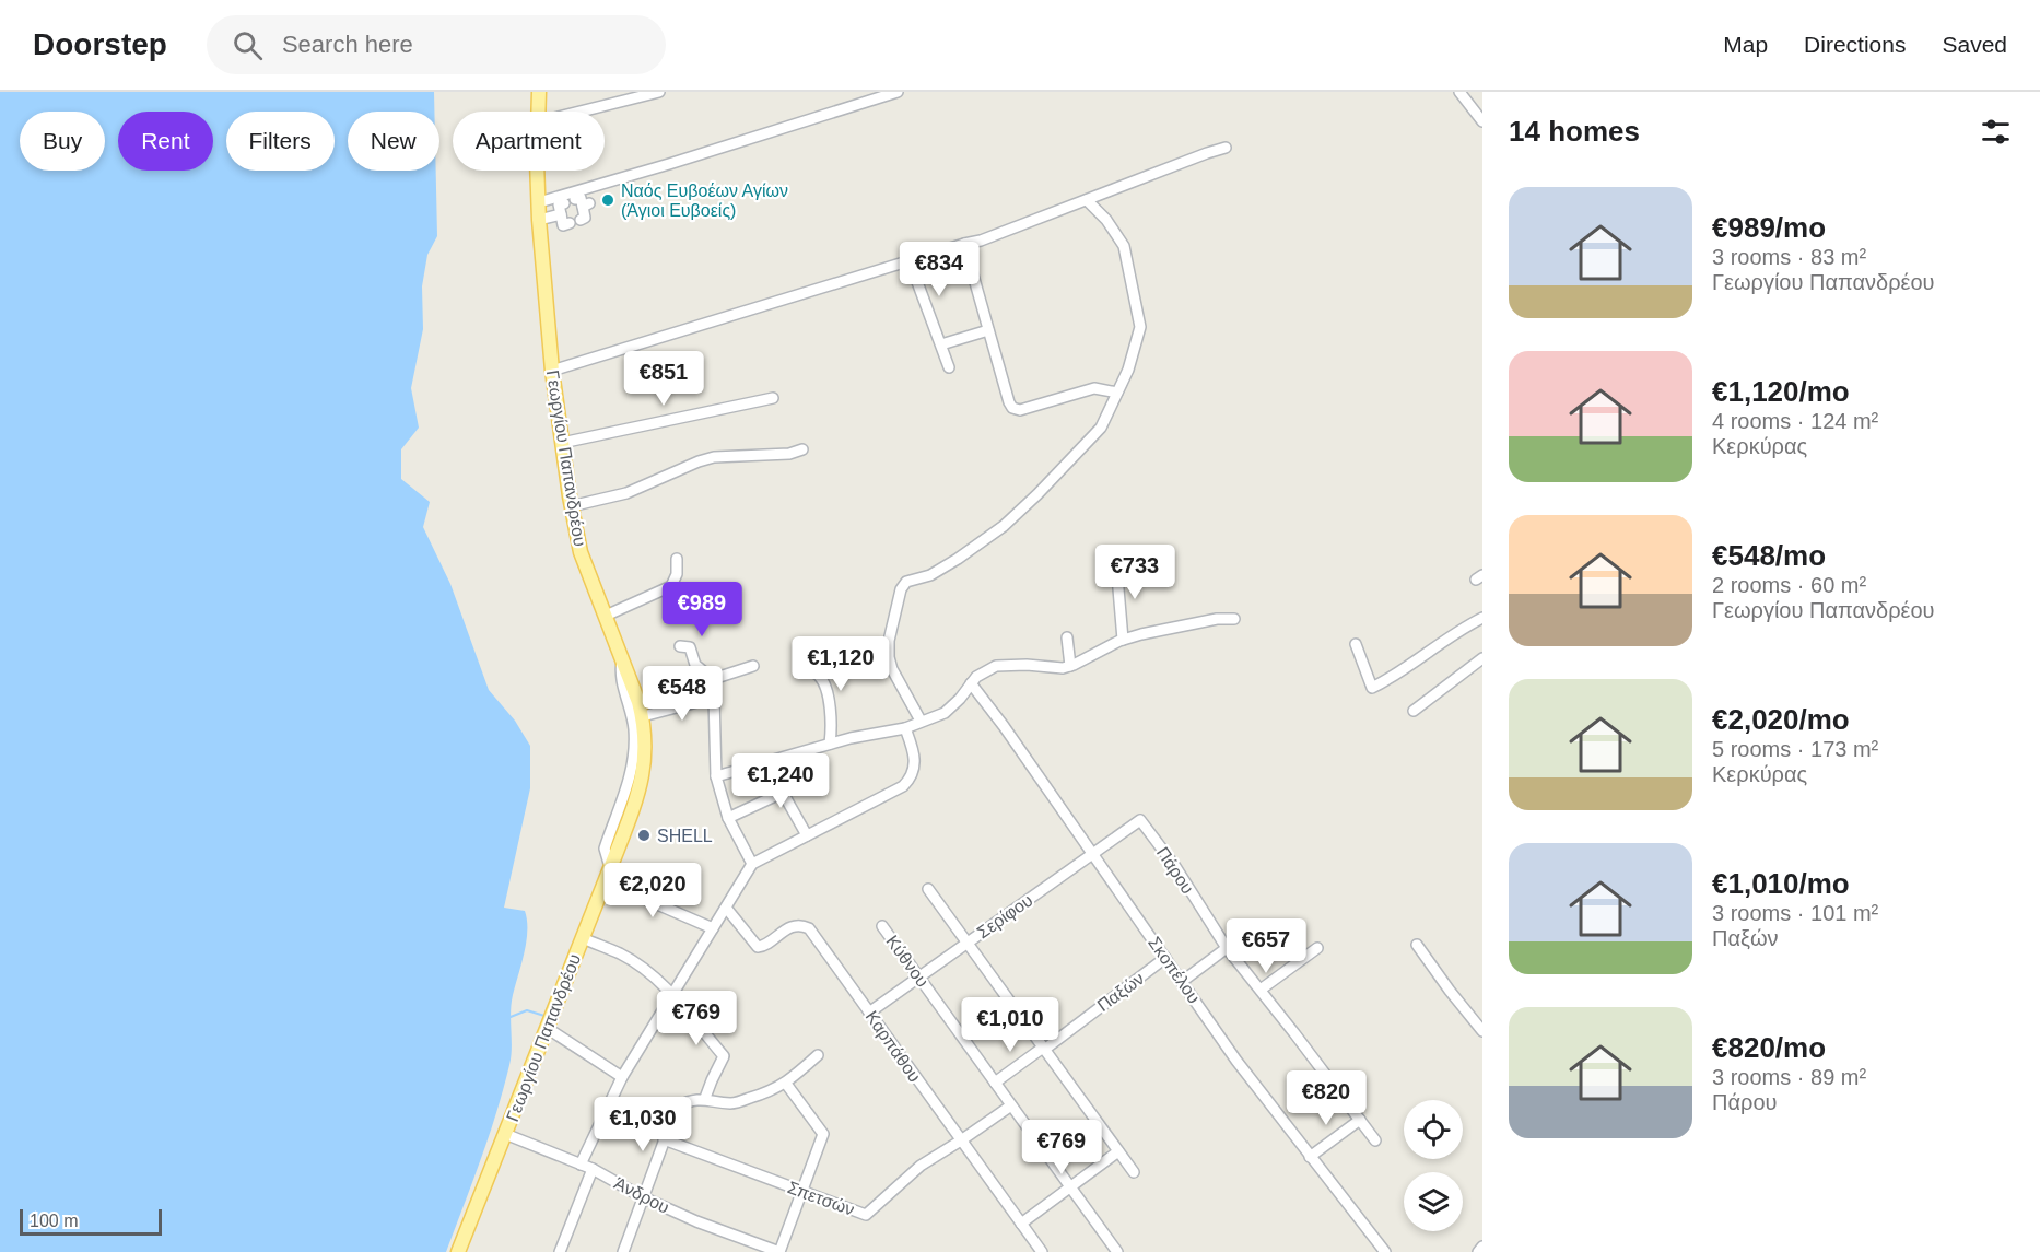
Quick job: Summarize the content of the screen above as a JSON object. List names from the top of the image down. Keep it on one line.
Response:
{"streets":{"main road":["Γεωργίου Παπανδρέου"],"street":["Πάρου","Σερίφου","Κύθνου","Σκοπέλου","Παξών","Καρπάθου","Άνδρου","Σπετσών"]},"crossings":[["Γεωργίου Παπανδρέου","Άνδρου"],["Πάρου","Σερίφου"],["Σερίφου","Κύθνου"],["Σερίφου","Σκοπέλου"],["Σερίφου","Καρπάθου"],["Κύθνου","Παξών"],["Σκοπέλου","Παξών"],["Καρπάθου","Σπετσών"]],"places":["Ναός Ευβοέων Αγίων (Άγιοι Ευβοείς)","SHELL"],"scale_bar":"100 m","page":{"header":"Doorstep","search":"Search here","nav":["Map","Directions","Saved"],"heading":"14 homes","chip":["Buy","Rent","Filters","New","Apartment"],"list":[{"name":"€989/mo","note":"3 rooms · 83 m² · Γεωργίου Παπανδρέου"},{"name":"€1,120/mo","note":"4 rooms · 124 m² · Κερκύρας"},{"name":"€548/mo","note":"2 rooms · 60 m² · Γεωργίου Παπανδρέου"},{"name":"€2,020/mo","note":"5 rooms · 173 m² · Κερκύρας"},{"name":"€1,010/mo","note":"3 rooms · 101 m² · Παξών"},{"name":"€820/mo","note":"3 rooms · 89 m² · Πάρου"}],"price":["€834","€851","€733","€989","€1,120","€548","€1,240","€2,020","€657","€769","€1,010","€820","€1,030","€769"],"scale":"100 m"}}
